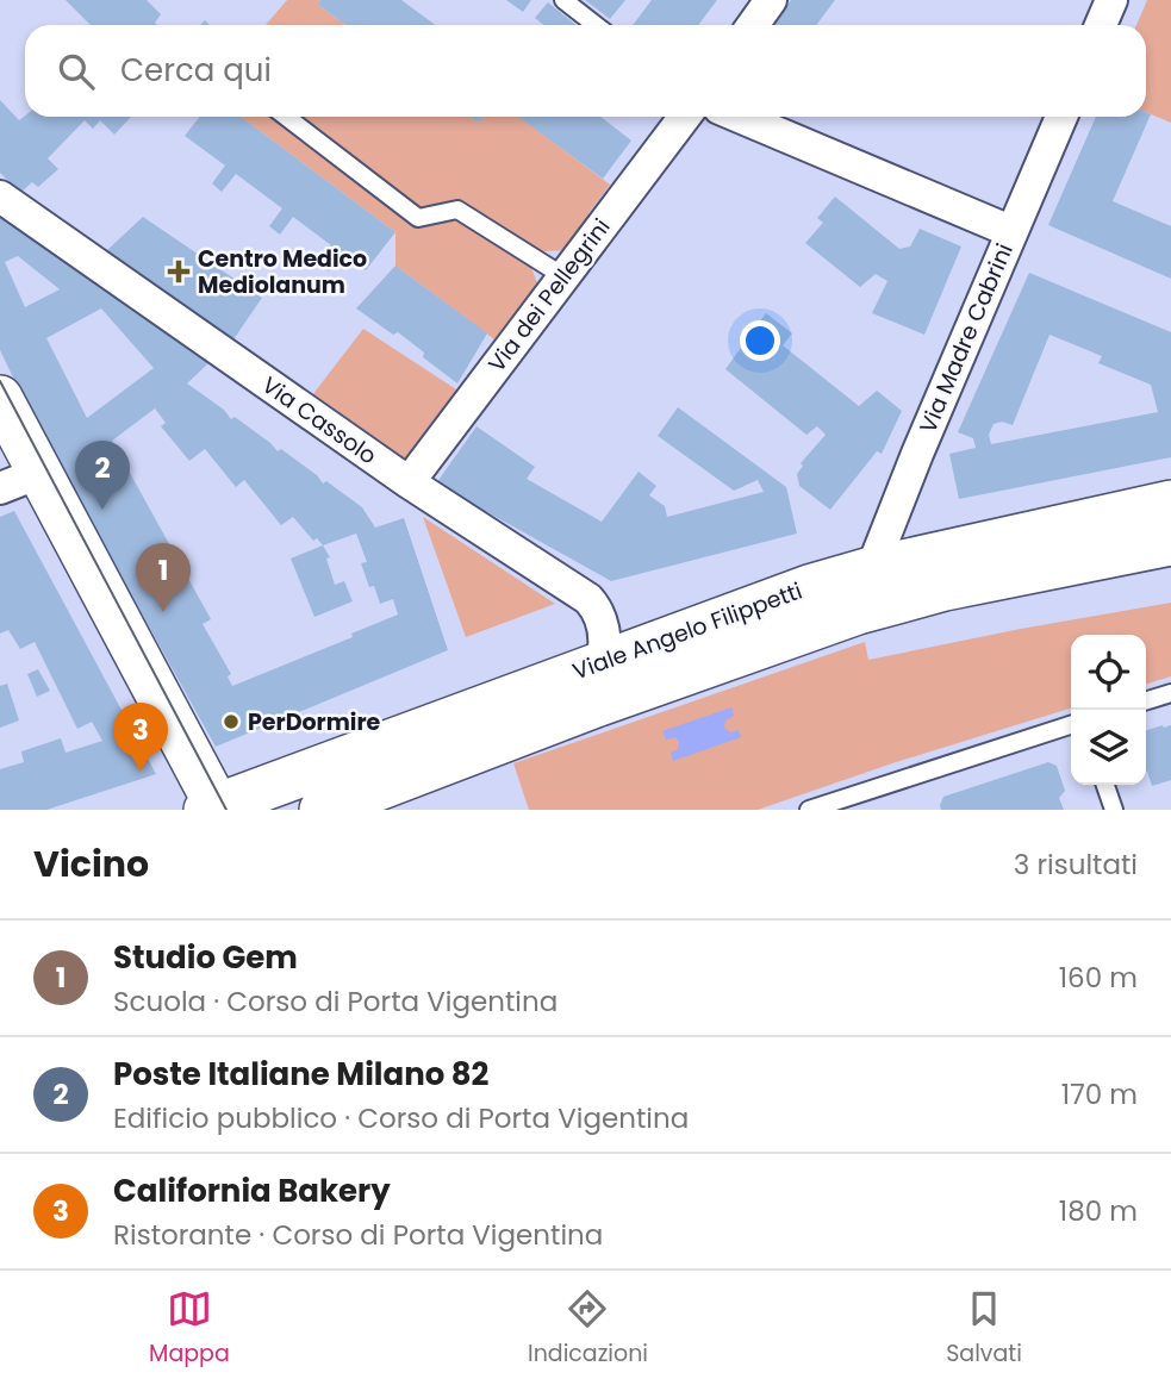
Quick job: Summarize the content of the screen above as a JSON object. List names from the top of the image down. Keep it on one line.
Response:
{"streets":{"main road":["Viale Angelo Filippetti"],"street":["Via dei Pellegrini","Via Madre Cabrini","Via Cassolo"]},"crossings":[["Via dei Pellegrini","Via Cassolo"],["Via Madre Cabrini","Viale Angelo Filippetti"],["Via Cassolo","Viale Angelo Filippetti"]],"places":{"health":["Centro Medico Mediolanum"],"other":["PerDormire"]},"page":{"search":"Cerca qui","pins":["2","1","3"],"heading":["Vicino","3 risultati"],"list":[{"mark":"1","name":"Studio Gem","note":"Scuola · Corso di Porta Vigentina","value":"160 m"},{"mark":"2","name":"Poste Italiane Milano 82","note":"Edificio pubblico · Corso di Porta Vigentina","value":"170 m"},{"mark":"3","name":"California Bakery","note":"Ristorante · Corso di Porta Vigentina","value":"180 m"}],"nav":["Mappa","Indicazioni","Salvati"]}}
